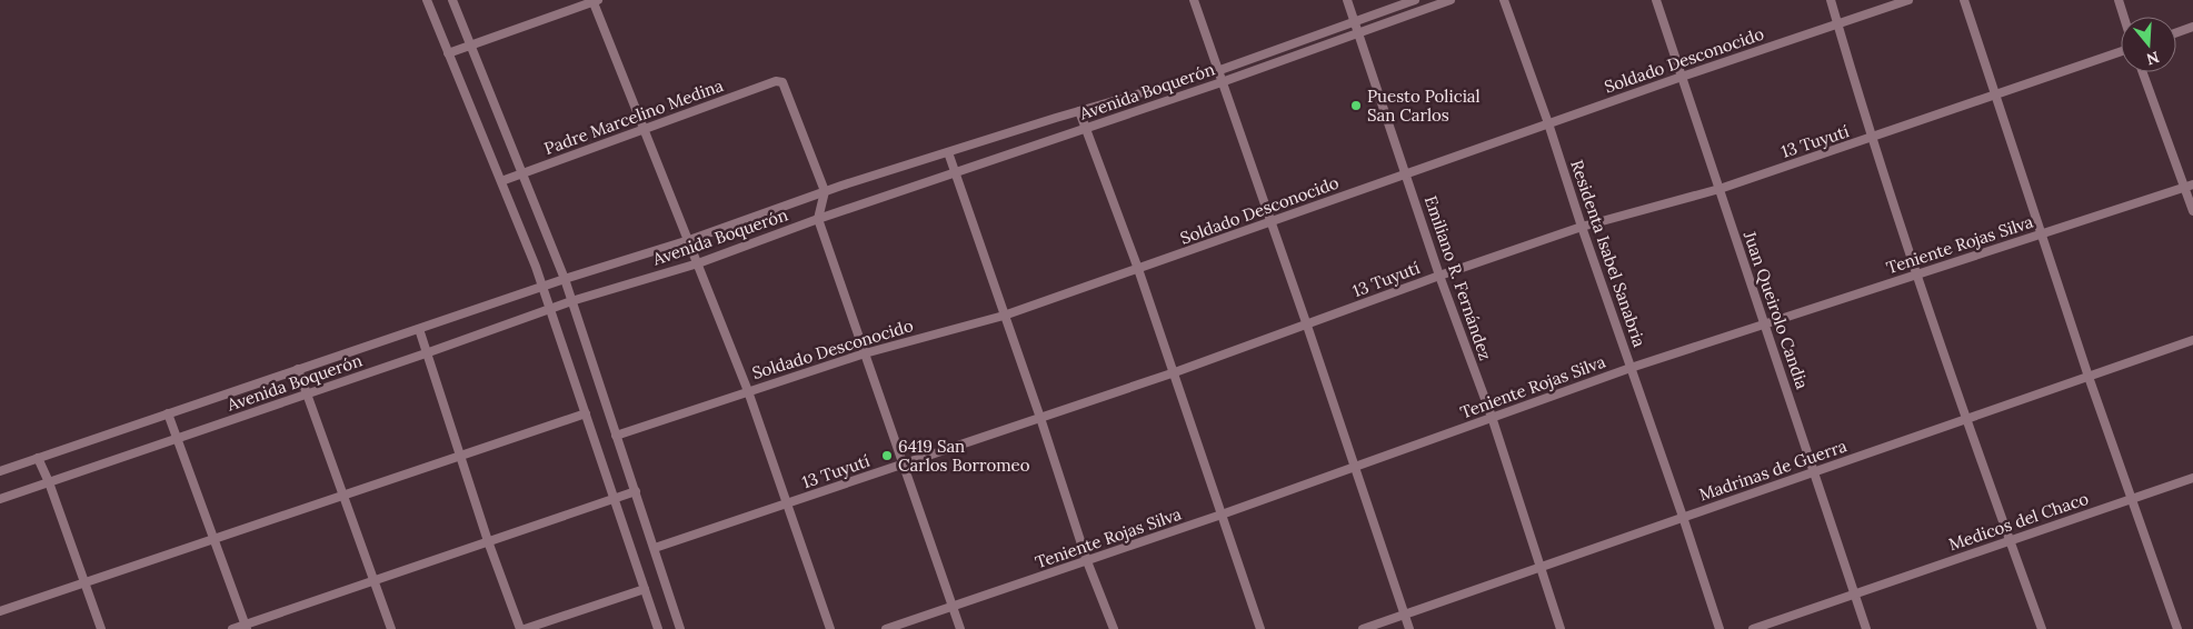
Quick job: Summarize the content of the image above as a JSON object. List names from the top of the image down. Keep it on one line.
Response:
{"streets":{"street":["Soldado Desconocido","Avenida Boquerón","Padre Marcelino Medina","13 Tuyutí","Teniente Rojas Silva","Residenta Isabel Sanabria","Emiliano R. Fernández","Juan Queirolo Candia","Madrinas de Guerra","Medicos del Chaco"]},"crossings":[["Soldado Desconocido","Residenta Isabel Sanabria"],["Soldado Desconocido","Emiliano R. Fernández"],["Soldado Desconocido","Juan Queirolo Candia"],["Avenida Boquerón","Padre Marcelino Medina"],["Avenida Boquerón","Emiliano R. Fernández"],["13 Tuyutí","Residenta Isabel Sanabria"],["13 Tuyutí","Emiliano R. Fernández"],["13 Tuyutí","Juan Queirolo Candia"],["Teniente Rojas Silva","Residenta Isabel Sanabria"],["Teniente Rojas Silva","Emiliano R. Fernández"],["Teniente Rojas Silva","Juan Queirolo Candia"],["Residenta Isabel Sanabria","Madrinas de Guerra"],["Emiliano R. Fernández","Madrinas de Guerra"],["Juan Queirolo Candia","Madrinas de Guerra"],["Juan Queirolo Candia","Medicos del Chaco"]],"places":["Puesto Policial San Carlos","6419 San Carlos Borromeo"],"north":"bottom"}
